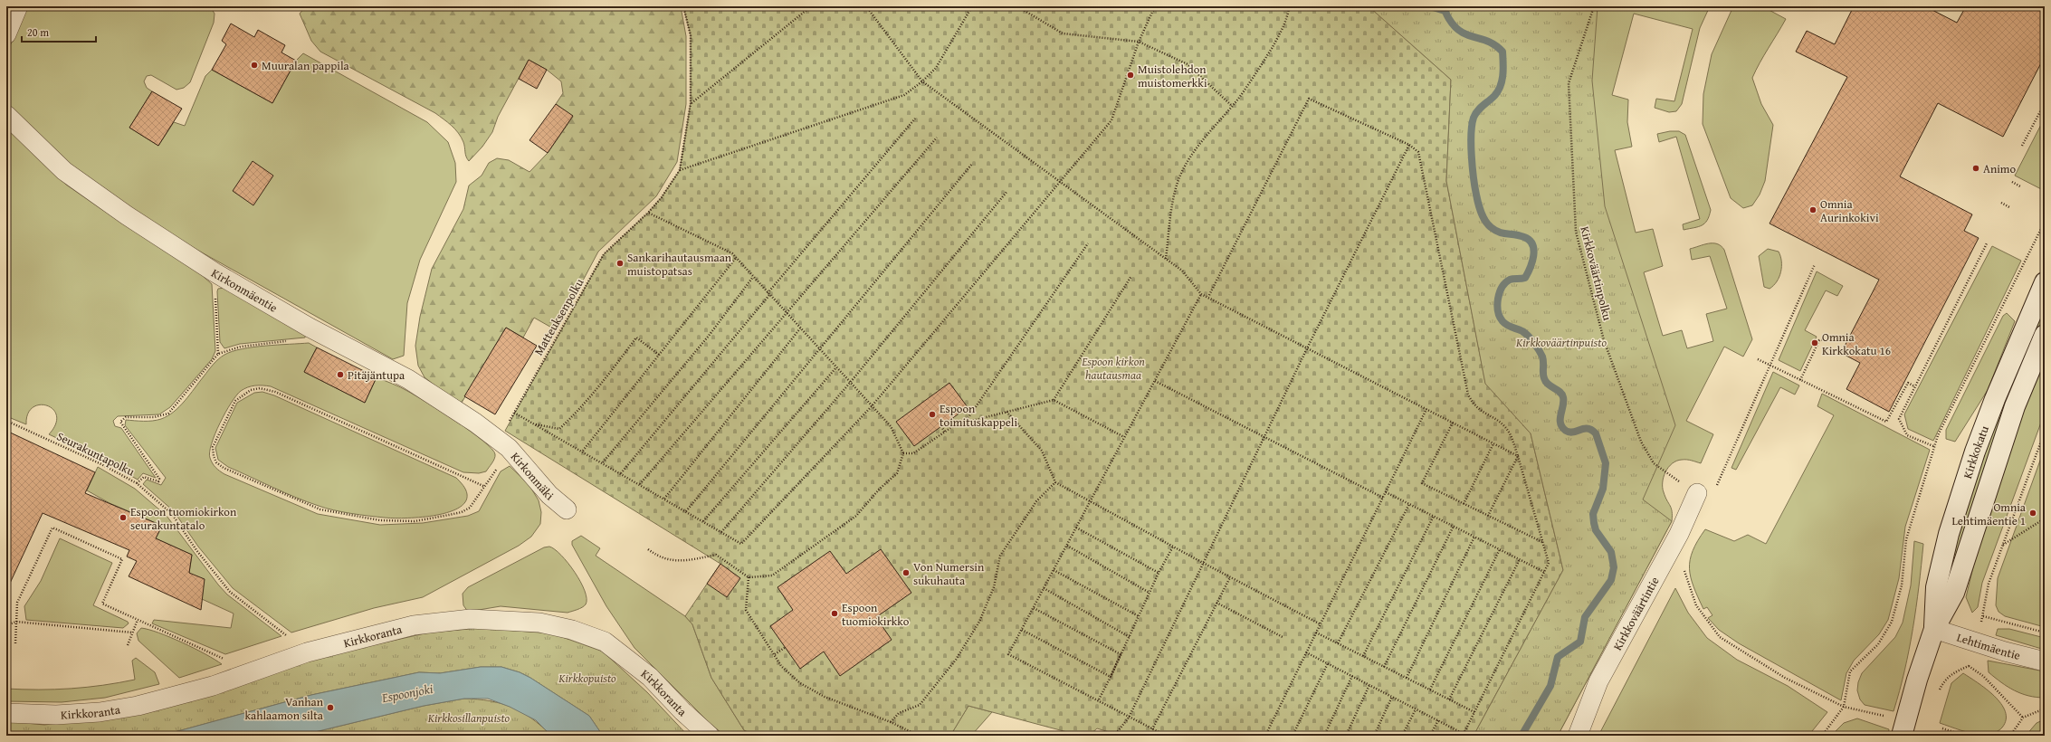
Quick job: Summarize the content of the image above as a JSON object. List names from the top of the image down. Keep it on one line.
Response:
{"streets":{"main road":["Kirkkokatu"],"street":["Kirkonmäentie","Kirkonmäki","Kirkkoväärtintie","Kirkkoranta","Lehtimäentie"],"path":["Kirkkoväärtinpolku","Matteuksenpolku","Seurakuntapolku"]},"crossings":[["Kirkkoväärtinpolku","Kirkkoväärtintie"],["Kirkonmäentie","Matteuksenpolku"],["Kirkonmäentie","Kirkonmäki"],["Matteuksenpolku","Kirkonmäki"],["Kirkkokatu","Lehtimäentie"]],"water":["Espoonjoki"],"parks":["Kirkkoväärtinpuisto","Espoon kirkon hautausmaa","Kirkkopuisto","Kirkkosillanpuisto"],"places":["Muuralan pappila","Muistolehdon muistomerkki","Animo","Omnia Aurinkokivi","Sankarihautausmaan muistopatsas","Omnia Kirkkokatu 16","Pitäjäntupa","Espoon toimituskappeli","Omnia Lehtimäentie 1","Espoon tuomiokirkon seurakuntatalo","Von Numersin sukuhauta","Espoon tuomiokirkko","Vanhan kahlaamon silta"],"scale_bar":"20 m"}
